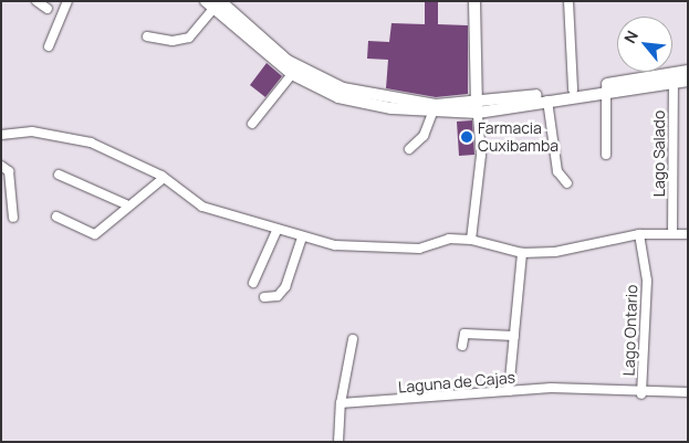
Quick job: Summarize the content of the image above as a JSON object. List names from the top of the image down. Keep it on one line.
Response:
{"streets":{"street":["Lago Salado","Lago Ontario","Laguna de Cajas"]},"crossings":[["Lago Ontario","Laguna de Cajas"]],"places":["Farmacia Cuxibamba"],"north":"top left"}
